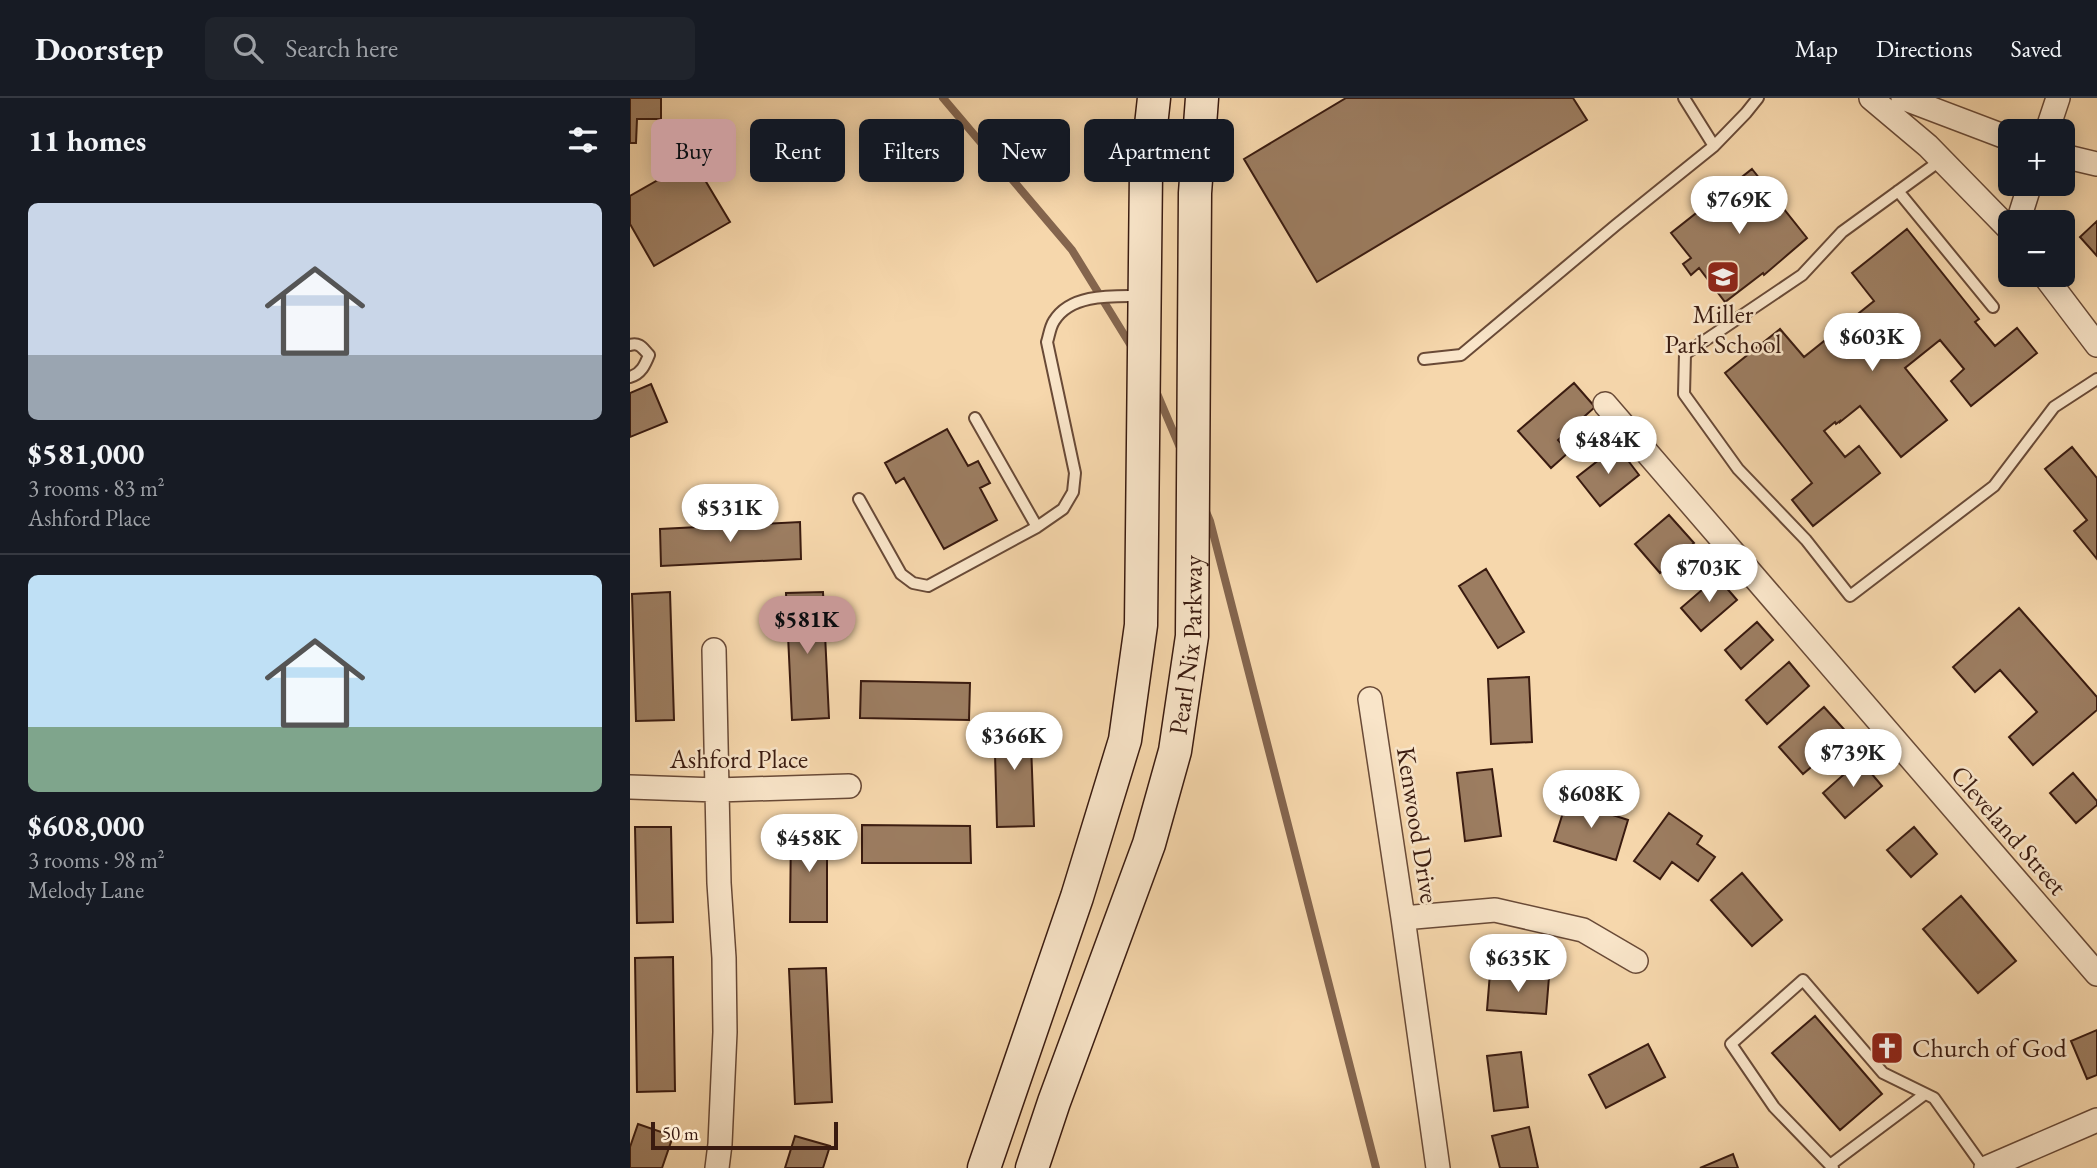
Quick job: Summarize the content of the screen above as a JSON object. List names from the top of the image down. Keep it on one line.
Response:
{"streets":{"main road":["Pearl Nix Parkway"],"street":["Ashford Place","Kenwood Drive","Cleveland Street"]},"places":{"school or university":["Miller Park School"],"church":["Church of God"]},"scale_bar":"50 m","page":{"header":"Doorstep","search":"Search here","nav":["Map","Directions","Saved"],"heading":"11 homes","map_buttons":["+","−"],"chip":["Buy","Rent","Filters","New","Apartment"],"price":["$769K","$603K","$484K","$531K","$703K","$581K","$366K","$739K","$608K","$458K","$635K"],"list":[{"name":"$581,000","note":"3 rooms · 83 m² · Ashford Place"},{"name":"$608,000","note":"3 rooms · 98 m² · Melody Lane"}],"scale":"50 m"}}
